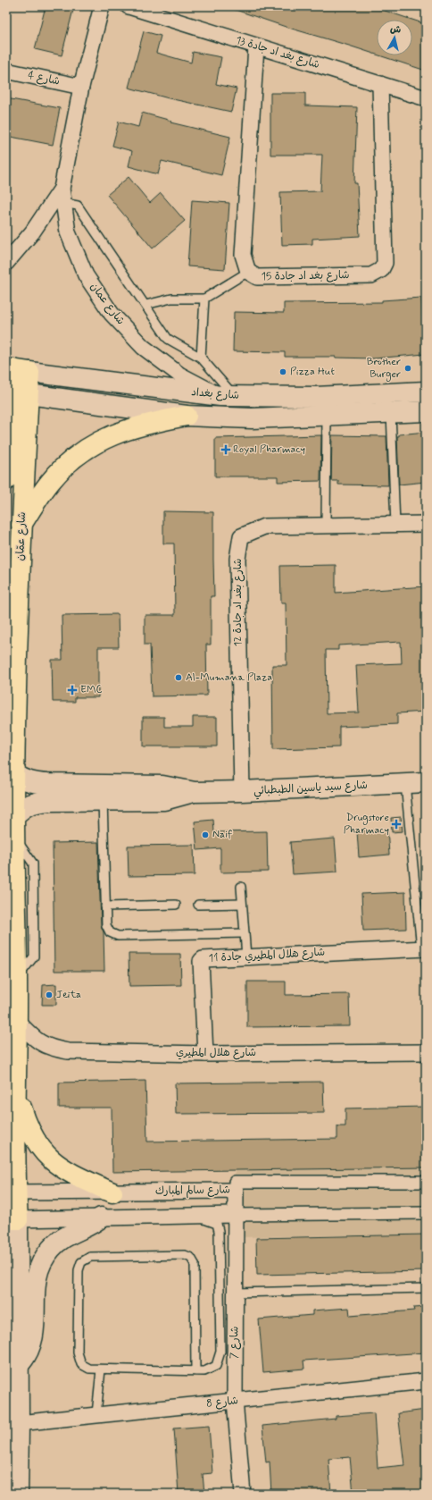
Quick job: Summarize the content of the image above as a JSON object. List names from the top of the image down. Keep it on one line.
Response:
{"streets":{"main road":["شارع بغداد","شارع عمّان","شارع سيد ياسين الطبطبائي"],"street":["شارع بغد اد جادة 13","شارع 4","شارع بغد اد جادة 15","شارع عمان","شارع بغد اد جادة 12","شارع هلال المطيري جادة 11","شارع هلال المطيري","شارع سالم المبارك","شارع 7","شارع 8"]},"crossings":[["شارع بغد اد جادة 13","شارع بغد اد جادة 15"],["شارع 4","شارع عمان"],["شارع عمان","شارع بغداد"],["شارع بغداد","شارع عمّان"],["شارع عمّان","شارع سيد ياسين الطبطبائي"],["شارع عمّان","شارع هلال المطيري"],["شارع عمّان","شارع سالم المبارك"],["شارع عمّان","شارع 8"],["شارع بغد اد جادة 12","شارع سيد ياسين الطبطبائي"],["شارع هلال المطيري جادة 11","شارع هلال المطيري"],["شارع سالم المبارك","شارع 7"],["شارع 7","شارع 8"]],"places":{"other":["Brother Burger","Pizza Hut","Al-Mumana Plaza","Naif","Jeita"],"health":["Royal Pharmacy","EMC","Drugstore Pharmacy"]},"north":"top"}
